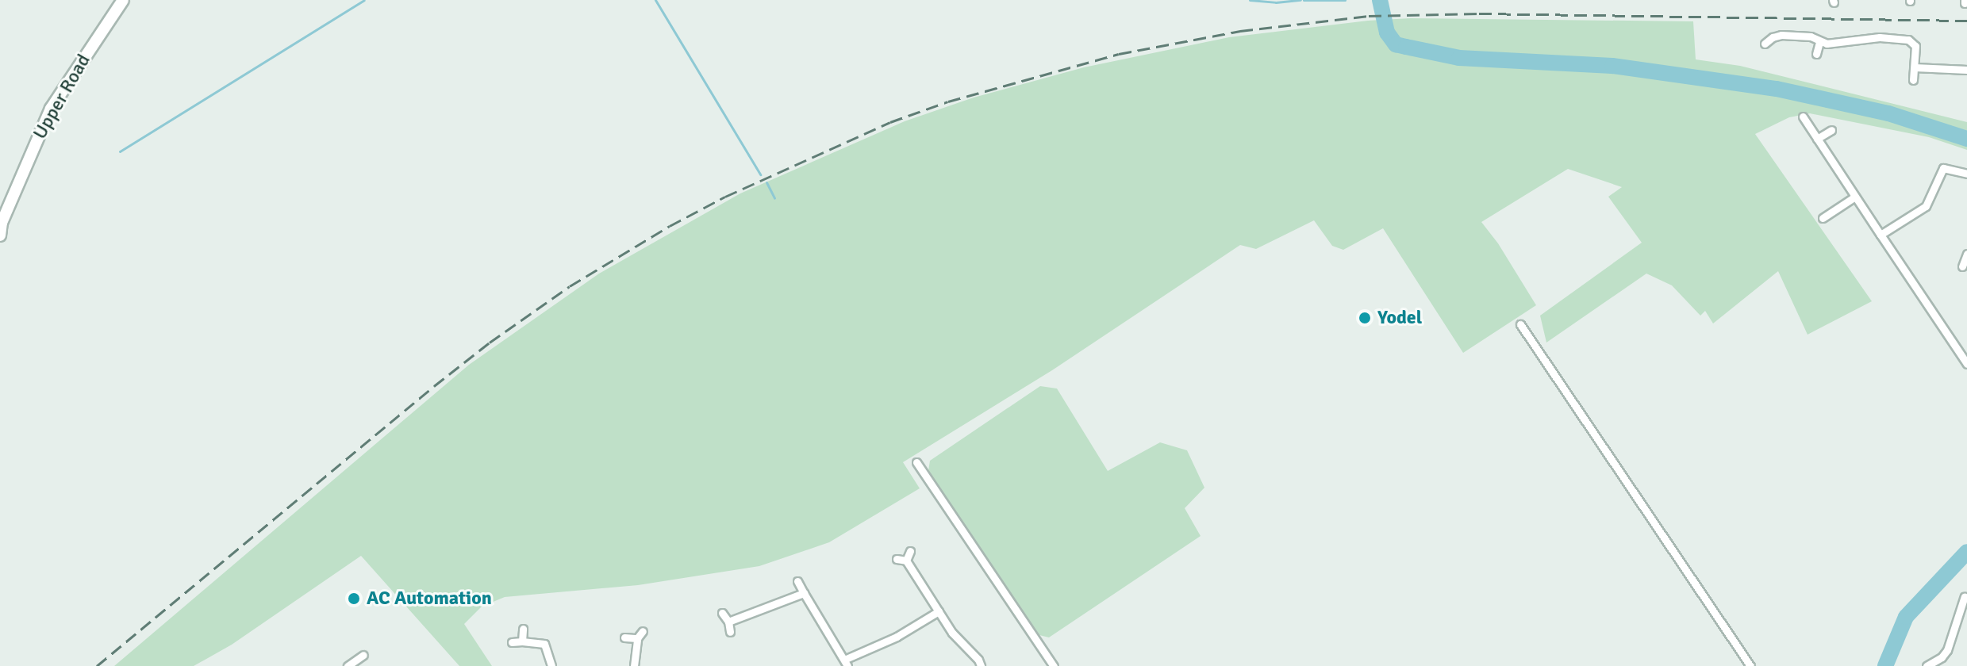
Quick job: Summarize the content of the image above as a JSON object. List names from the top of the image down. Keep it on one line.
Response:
{"streets":{"main road":["Upper Road"]},"places":["Yodel","AC Automation"]}
